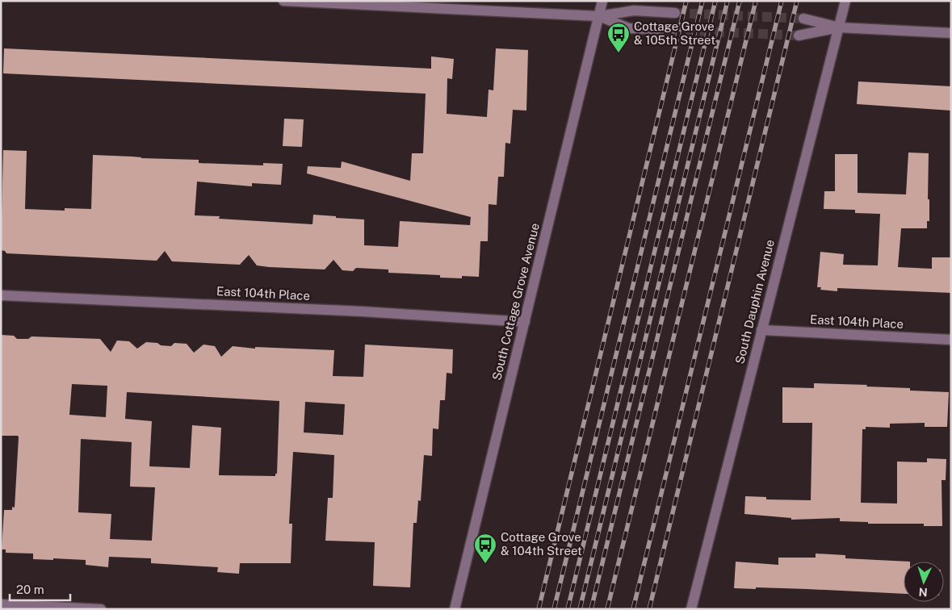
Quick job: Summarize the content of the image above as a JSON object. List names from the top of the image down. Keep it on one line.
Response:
{"streets":{"street":["East 104th Place","South Cottage Grove Avenue","South Dauphin Avenue"]},"crossings":[["East 104th Place","South Cottage Grove Avenue"],["East 104th Place","South Dauphin Avenue"]],"places":{"bus stop":["Cottage Grove & 105th Street","Cottage Grove & 104th Street"]},"scale_bar":"20 m","north":"bottom"}
